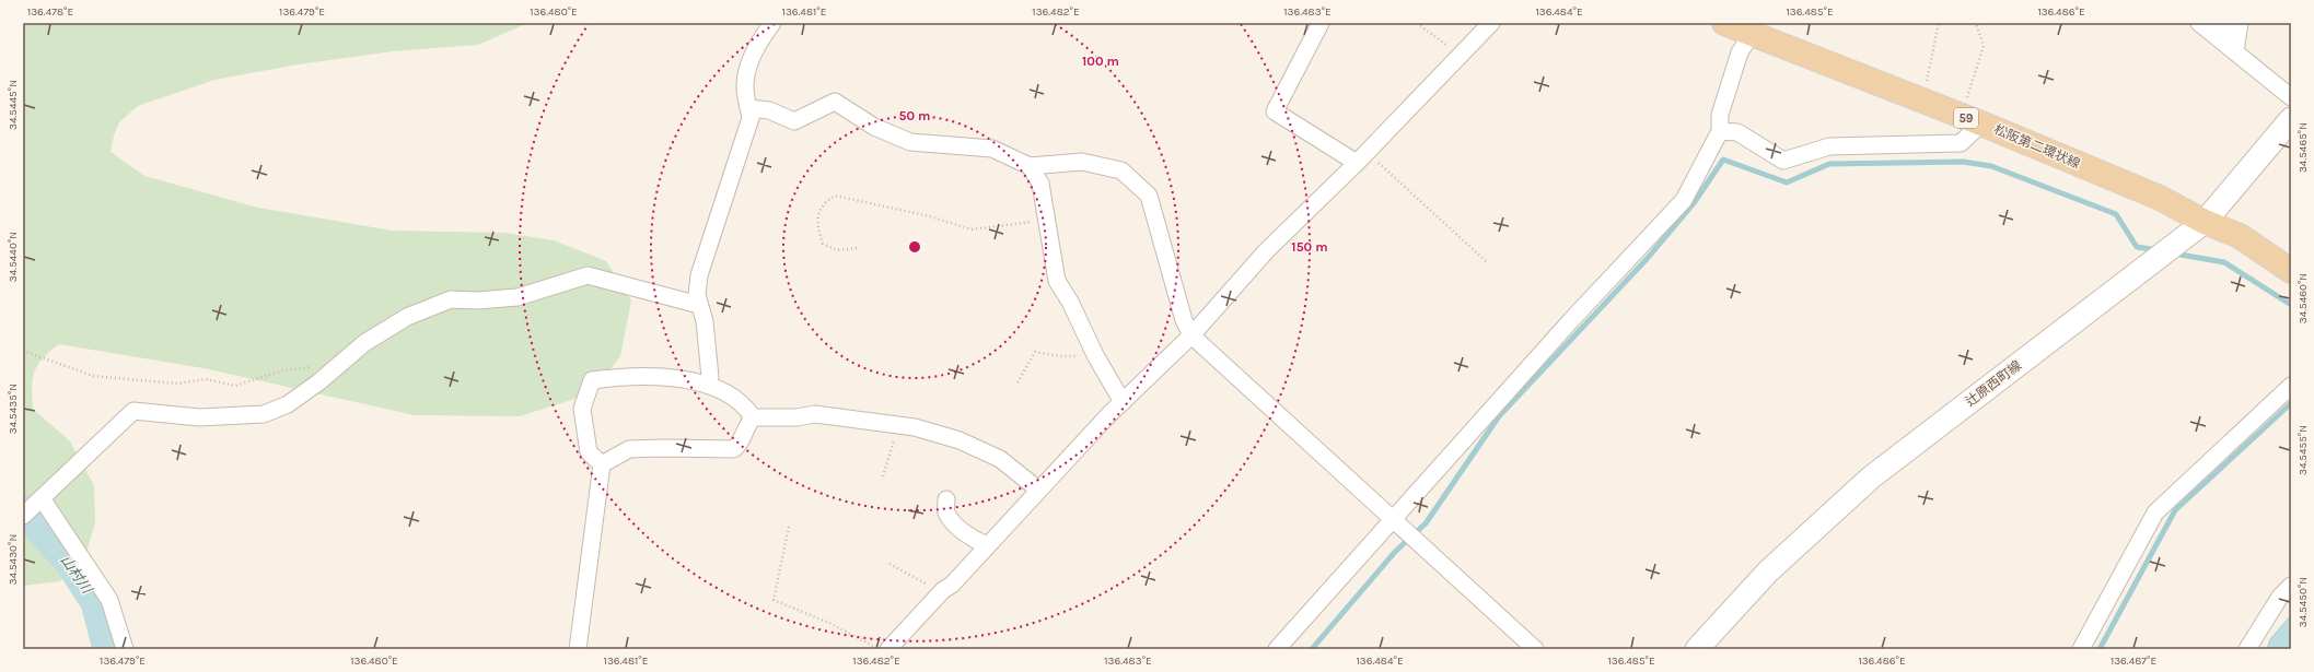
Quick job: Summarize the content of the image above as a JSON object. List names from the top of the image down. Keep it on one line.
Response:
{"streets":{"main road":["59","松阪第二環状線","辻原西町線"]},"crossings":[["松阪第二環状線","辻原西町線"]],"water":["山村川"],"coordinates":["136.478°E","136.479°E","136.480°E","136.481°E","136.482°E","136.483°E","136.484°E","136.485°E","136.486°E","34.5445°N","34.5465°N","34.5440°N","34.5460°N","34.5435°N","34.5455°N","34.5430°N","34.5450°N","136.487°E"],"rings":["100 m","50 m","150 m"]}
